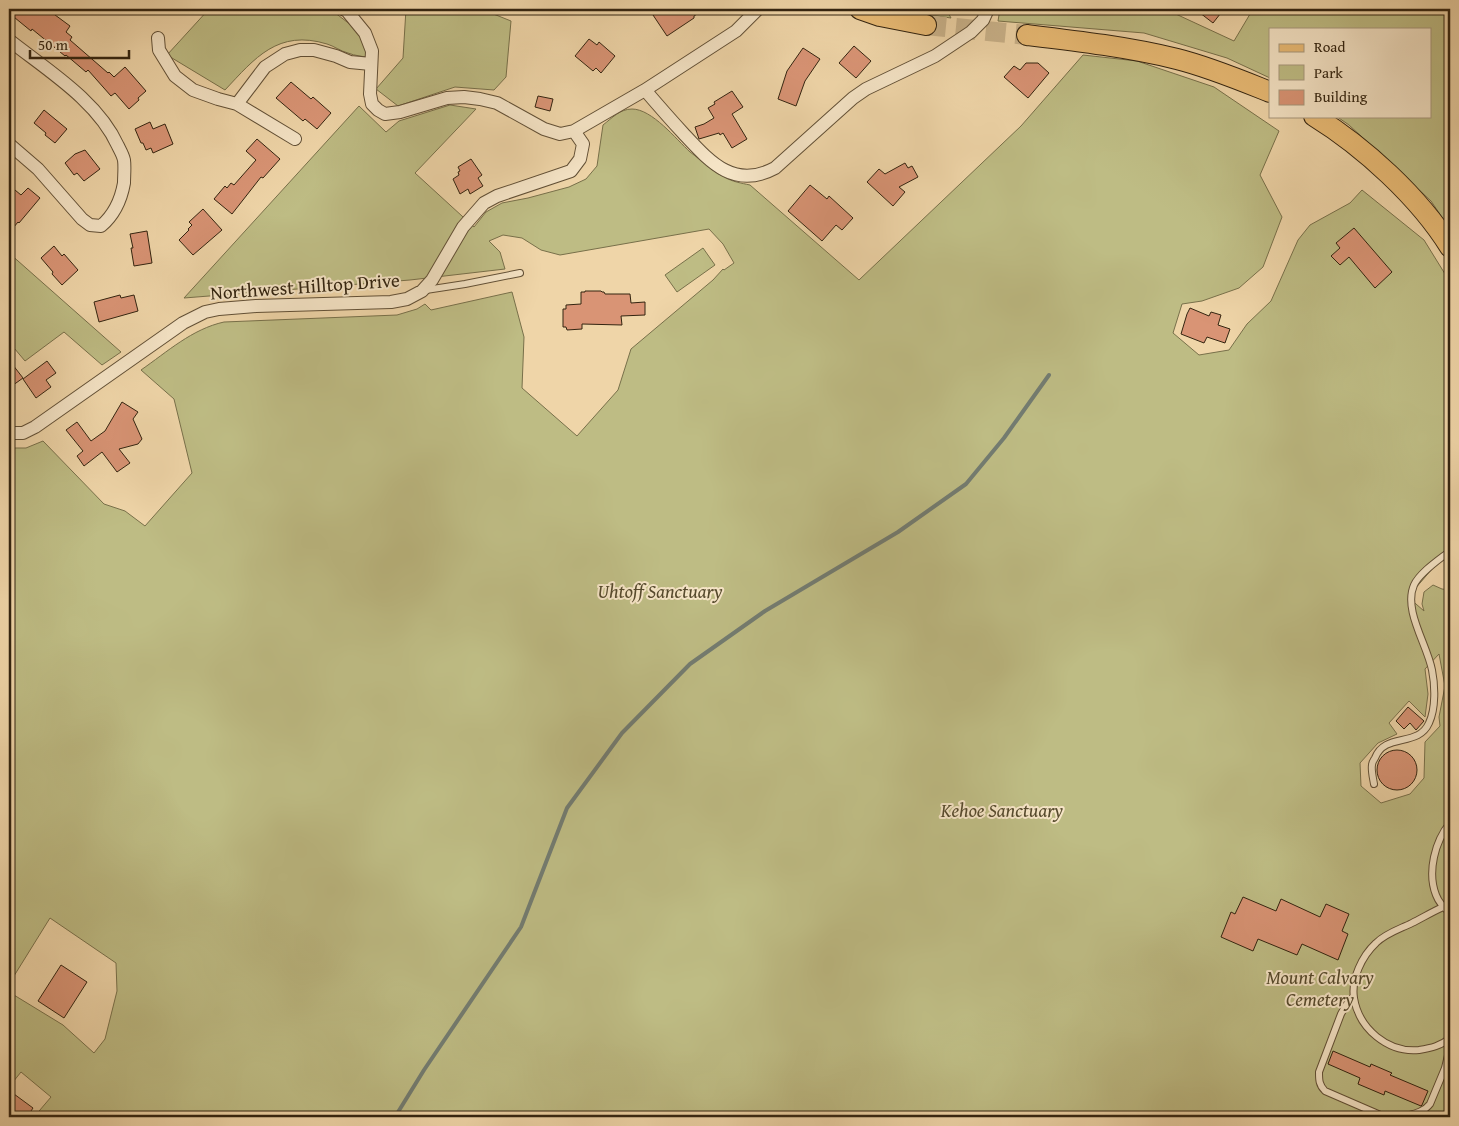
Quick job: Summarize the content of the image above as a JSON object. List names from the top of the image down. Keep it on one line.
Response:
{"streets":{"street":["Northwest Hilltop Drive"]},"parks":["Uhtoff Sanctuary","Kehoe Sanctuary","Mount Calvary Cemetery"],"legend":["Road","Park","Building"],"scale_bar":"50 m"}
